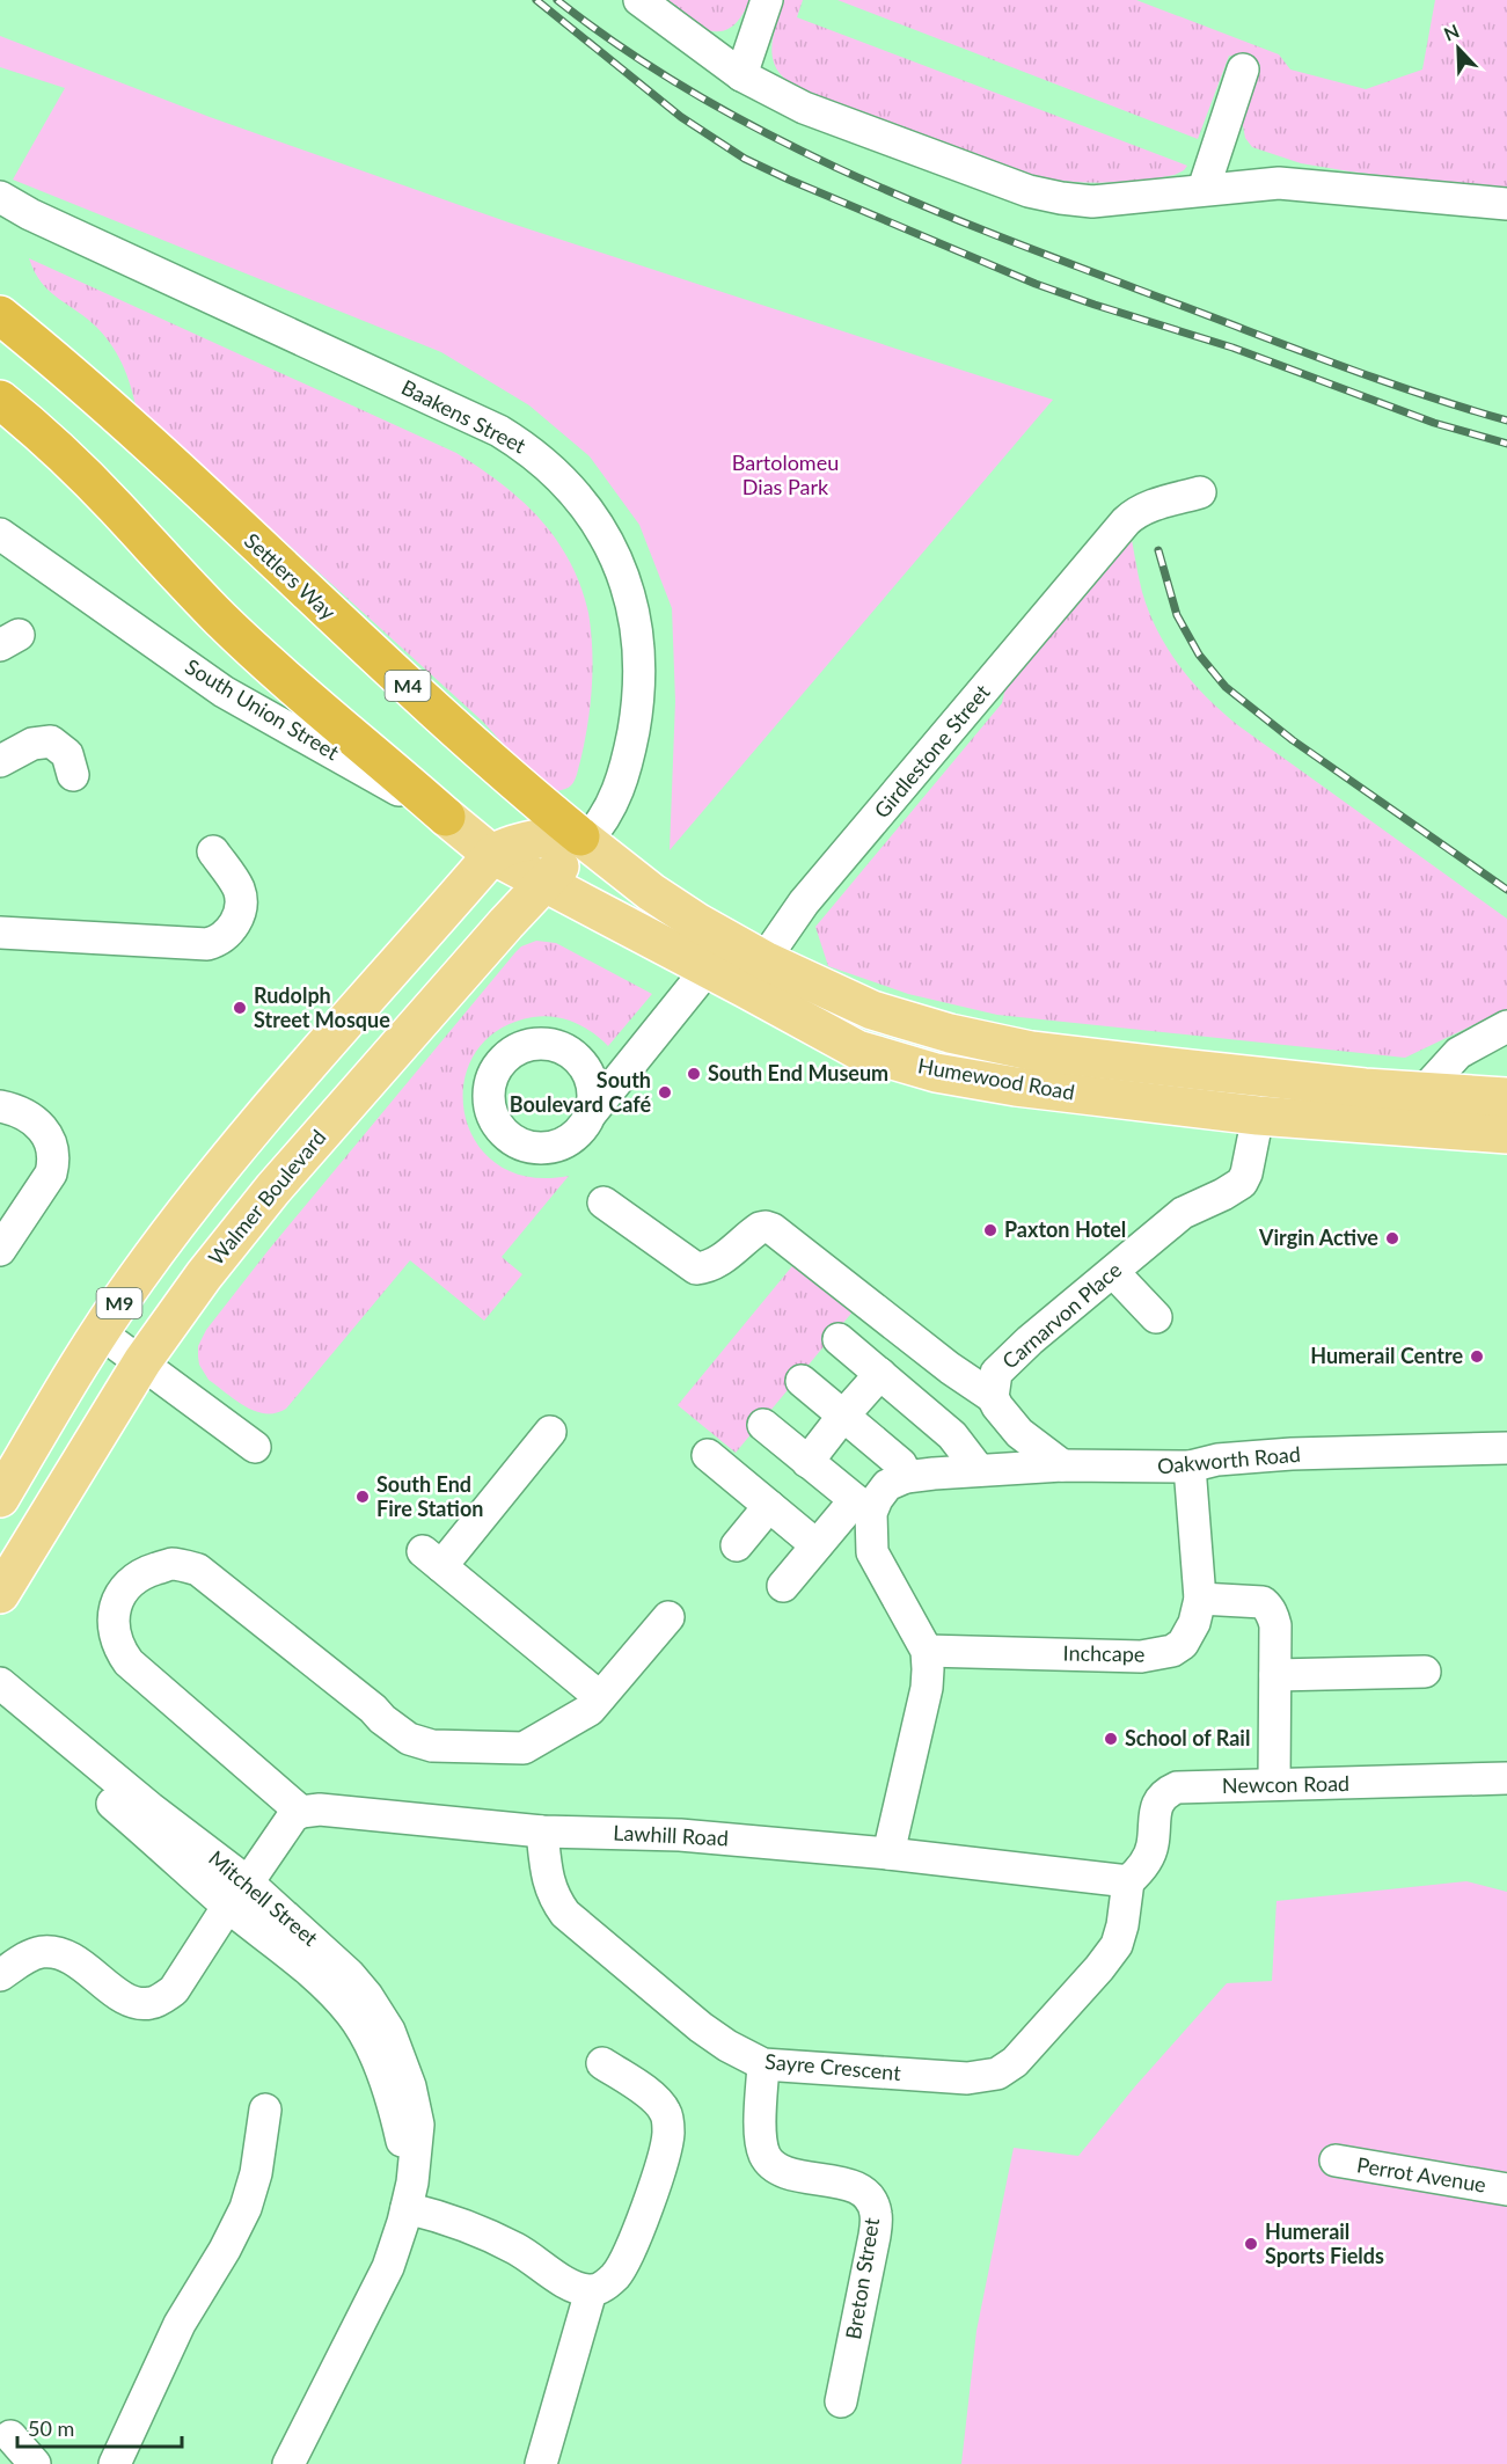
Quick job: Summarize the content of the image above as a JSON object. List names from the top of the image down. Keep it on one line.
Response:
{"streets":{"highway":["Settlers Way","M4"],"main road":["South Union Street","Humewood Road","Walmer Boulevard","M9"],"street":["Baakens Street","Girdlestone Street","Carnarvon Place","Oakworth Road","Inchcape","Newcon Road","Lawhill Road","Mitchell Street","Sayre Crescent","Perrot Avenue","Breton Street"]},"crossings":[["Baakens Street","Settlers Way"],["Baakens Street","Humewood Road"],["Baakens Street","Walmer Boulevard"],["Baakens Street","M9"],["Settlers Way","Humewood Road"],["Settlers Way","Walmer Boulevard"],["Settlers Way","M9"],["South Union Street","Humewood Road"],["South Union Street","M9"],["Girdlestone Street","Humewood Road"],["Humewood Road","Walmer Boulevard"],["Humewood Road","M9"],["Humewood Road","Carnarvon Place"],["Walmer Boulevard","M9"],["Carnarvon Place","Oakworth Road"],["Oakworth Road","Inchcape"],["Newcon Road","Lawhill Road"],["Newcon Road","Sayre Crescent"],["Lawhill Road","Sayre Crescent"],["Sayre Crescent","Breton Street"]],"parks":["Bartolomeu Dias Park"],"places":["Rudolph Street Mosque","South End Museum","South Boulevard Café","Paxton Hotel","Virgin Active","Humerail Centre","South End Fire Station","School of Rail","Humerail Sports Fields"],"scale_bar":"50 m","north":"top left"}
